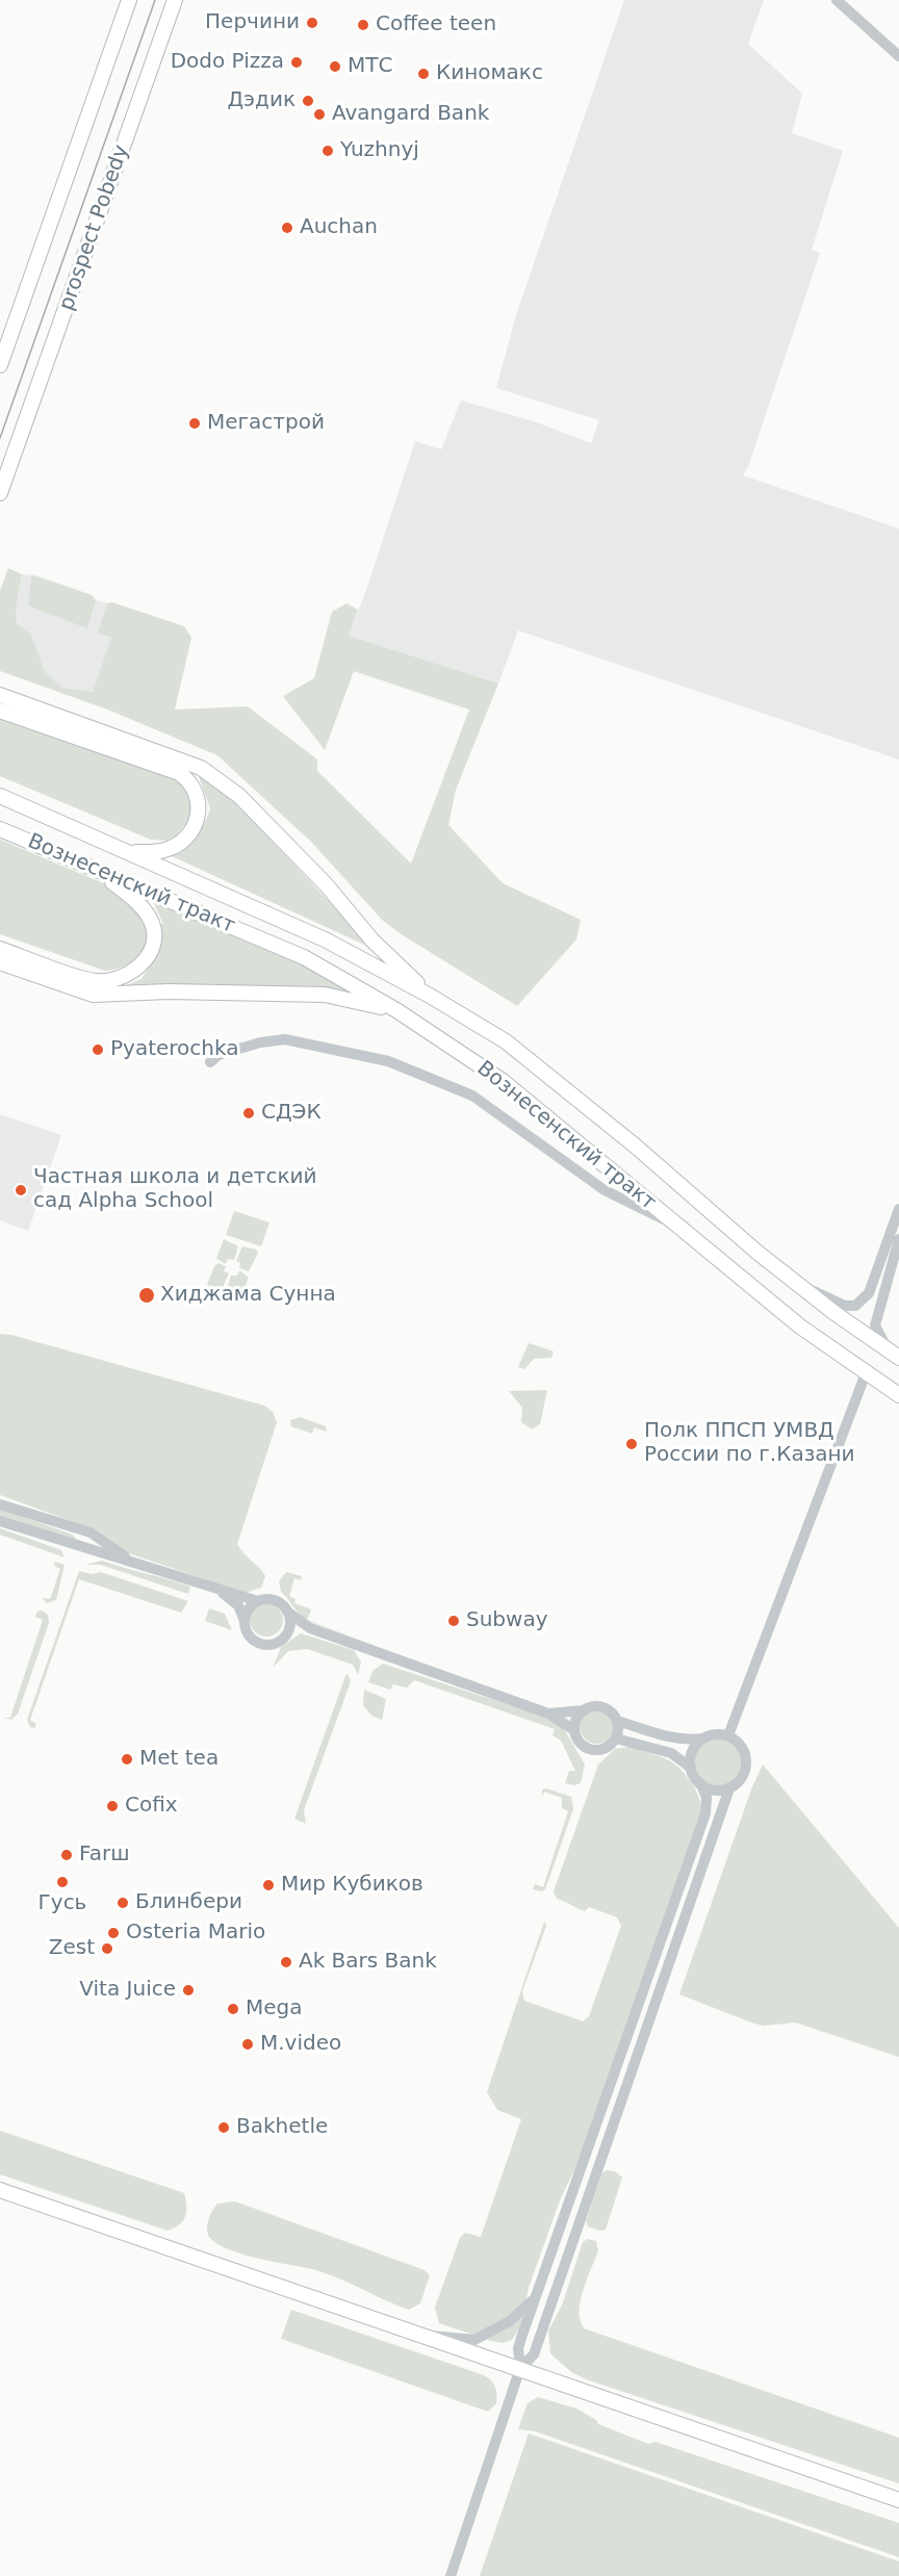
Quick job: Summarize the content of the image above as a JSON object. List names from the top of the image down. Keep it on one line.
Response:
{"streets":{"main road":["prospect Pobedy","Вознесенский тракт"]},"places":["Перчини","Coffee teen","Dodo Pizza","МТС","Киномакс","Дэдик","Avangard Bank","Yuzhnyj","Auchan","Мегастрой","Pyaterochka","СДЭК","Частная школа и детский сад Alpha School","Хиджама Сунна","Полк ППСП УМВД России по г.Казани","Subway","Met tea","Cofix","Farш","Гусь","Мир Кубиков","Блинбери","Osteria Mario","Zest","Ak Bars Bank","Vita Juice","Mega","M.video","Bakhetle"]}
